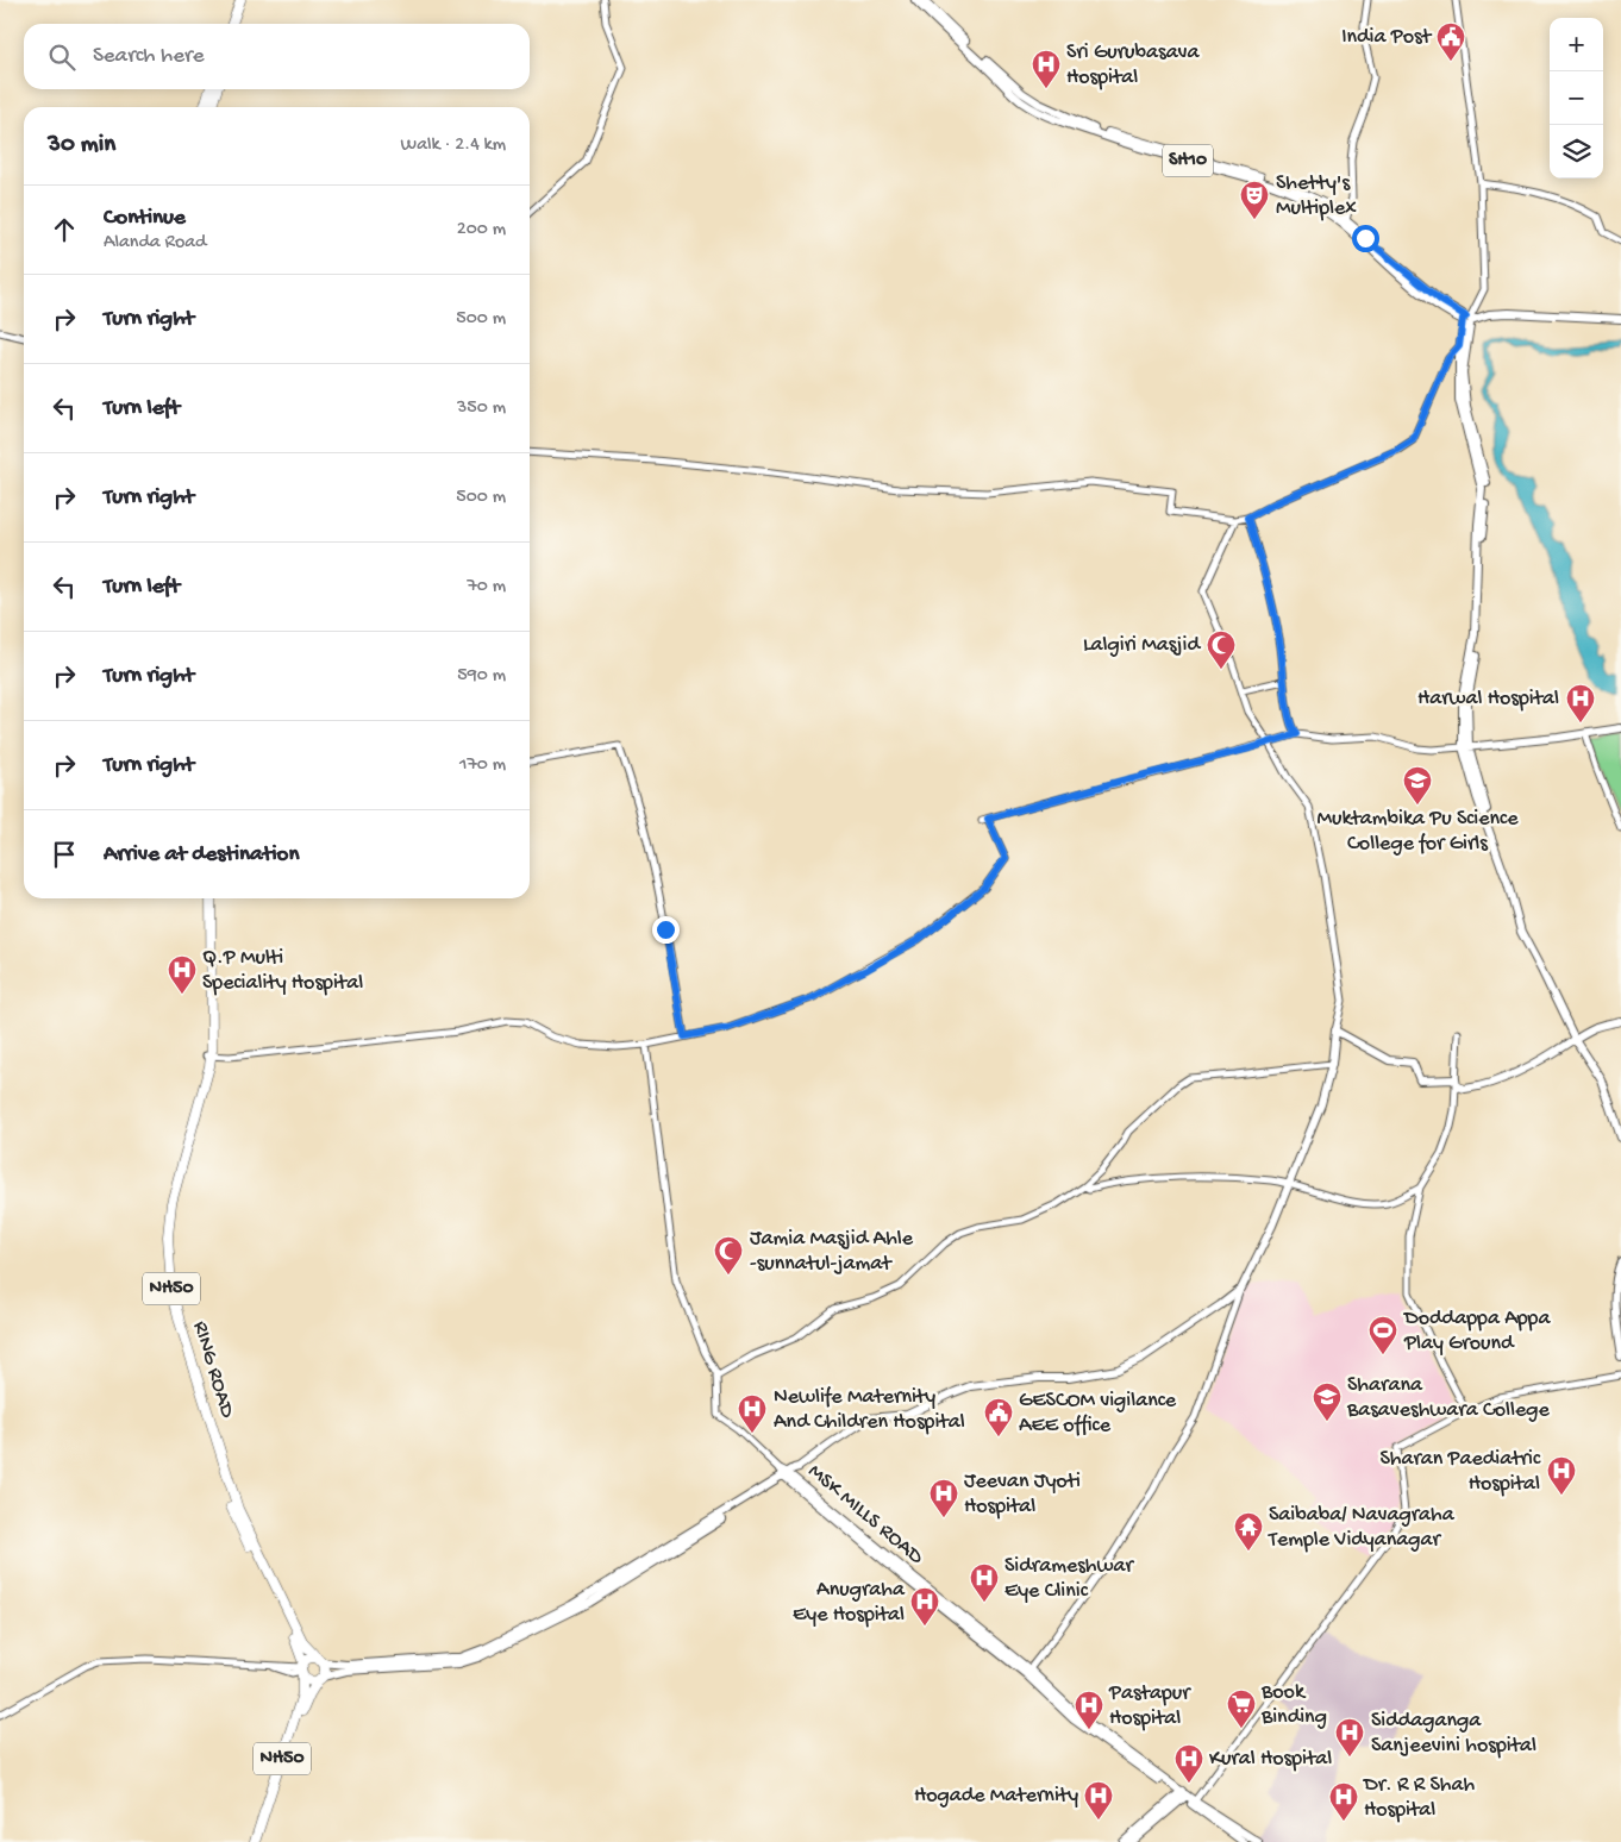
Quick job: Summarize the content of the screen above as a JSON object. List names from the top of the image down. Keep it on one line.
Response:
{"streets":{"highway":["NH50","RING ROAD"],"main road":["SH10","MSK MILLS ROAD"]},"crossings":[["NH50","RING ROAD"]],"places":{"public building":["India Post","GESCOM vigilance AEE office"],"hospital":["Sri Gurubasava Hospital","Harwal Hospital","Q.P Multi Speciality Hospital","Newlife Maternity And Children Hospital","Sharan Paediatric Hospital","Jeevan Jyoti Hospital","Sidrameshwar Eye Clinic","Anugraha Eye Hospital","Pastapur Hospital","Siddaganga Sanjeevini hospital","Kural Hospital","Hogade Maternity","Dr. R R Shah Hospital"],"theatre":["Shetty's Multiplex"],"mosque":["Lalgiri Masjid","Jamia Masjid Ahle -sunnatul-jamat"],"school or university":["Muktambika Pu Science College for Girls","Sharana Basaveshwara College"],"sports":["Doddappa Appa Play Ground"],"temple":["Saibaba/ Navagraha Temple Vidyanagar"],"supermarket":["Book Binding"]},"page":{"map_buttons":["+","−"],"search":"Search here","heading":["30 min","Walk · 2.4 km"],"list":[["Continue","Alanda Road","200 m"],["Turn right","500 m"],["Turn left","350 m"],["Turn right","500 m"],["Turn left","70 m"],["Turn right","590 m"],["Turn right","170 m"],"Arrive at destination"]}}
